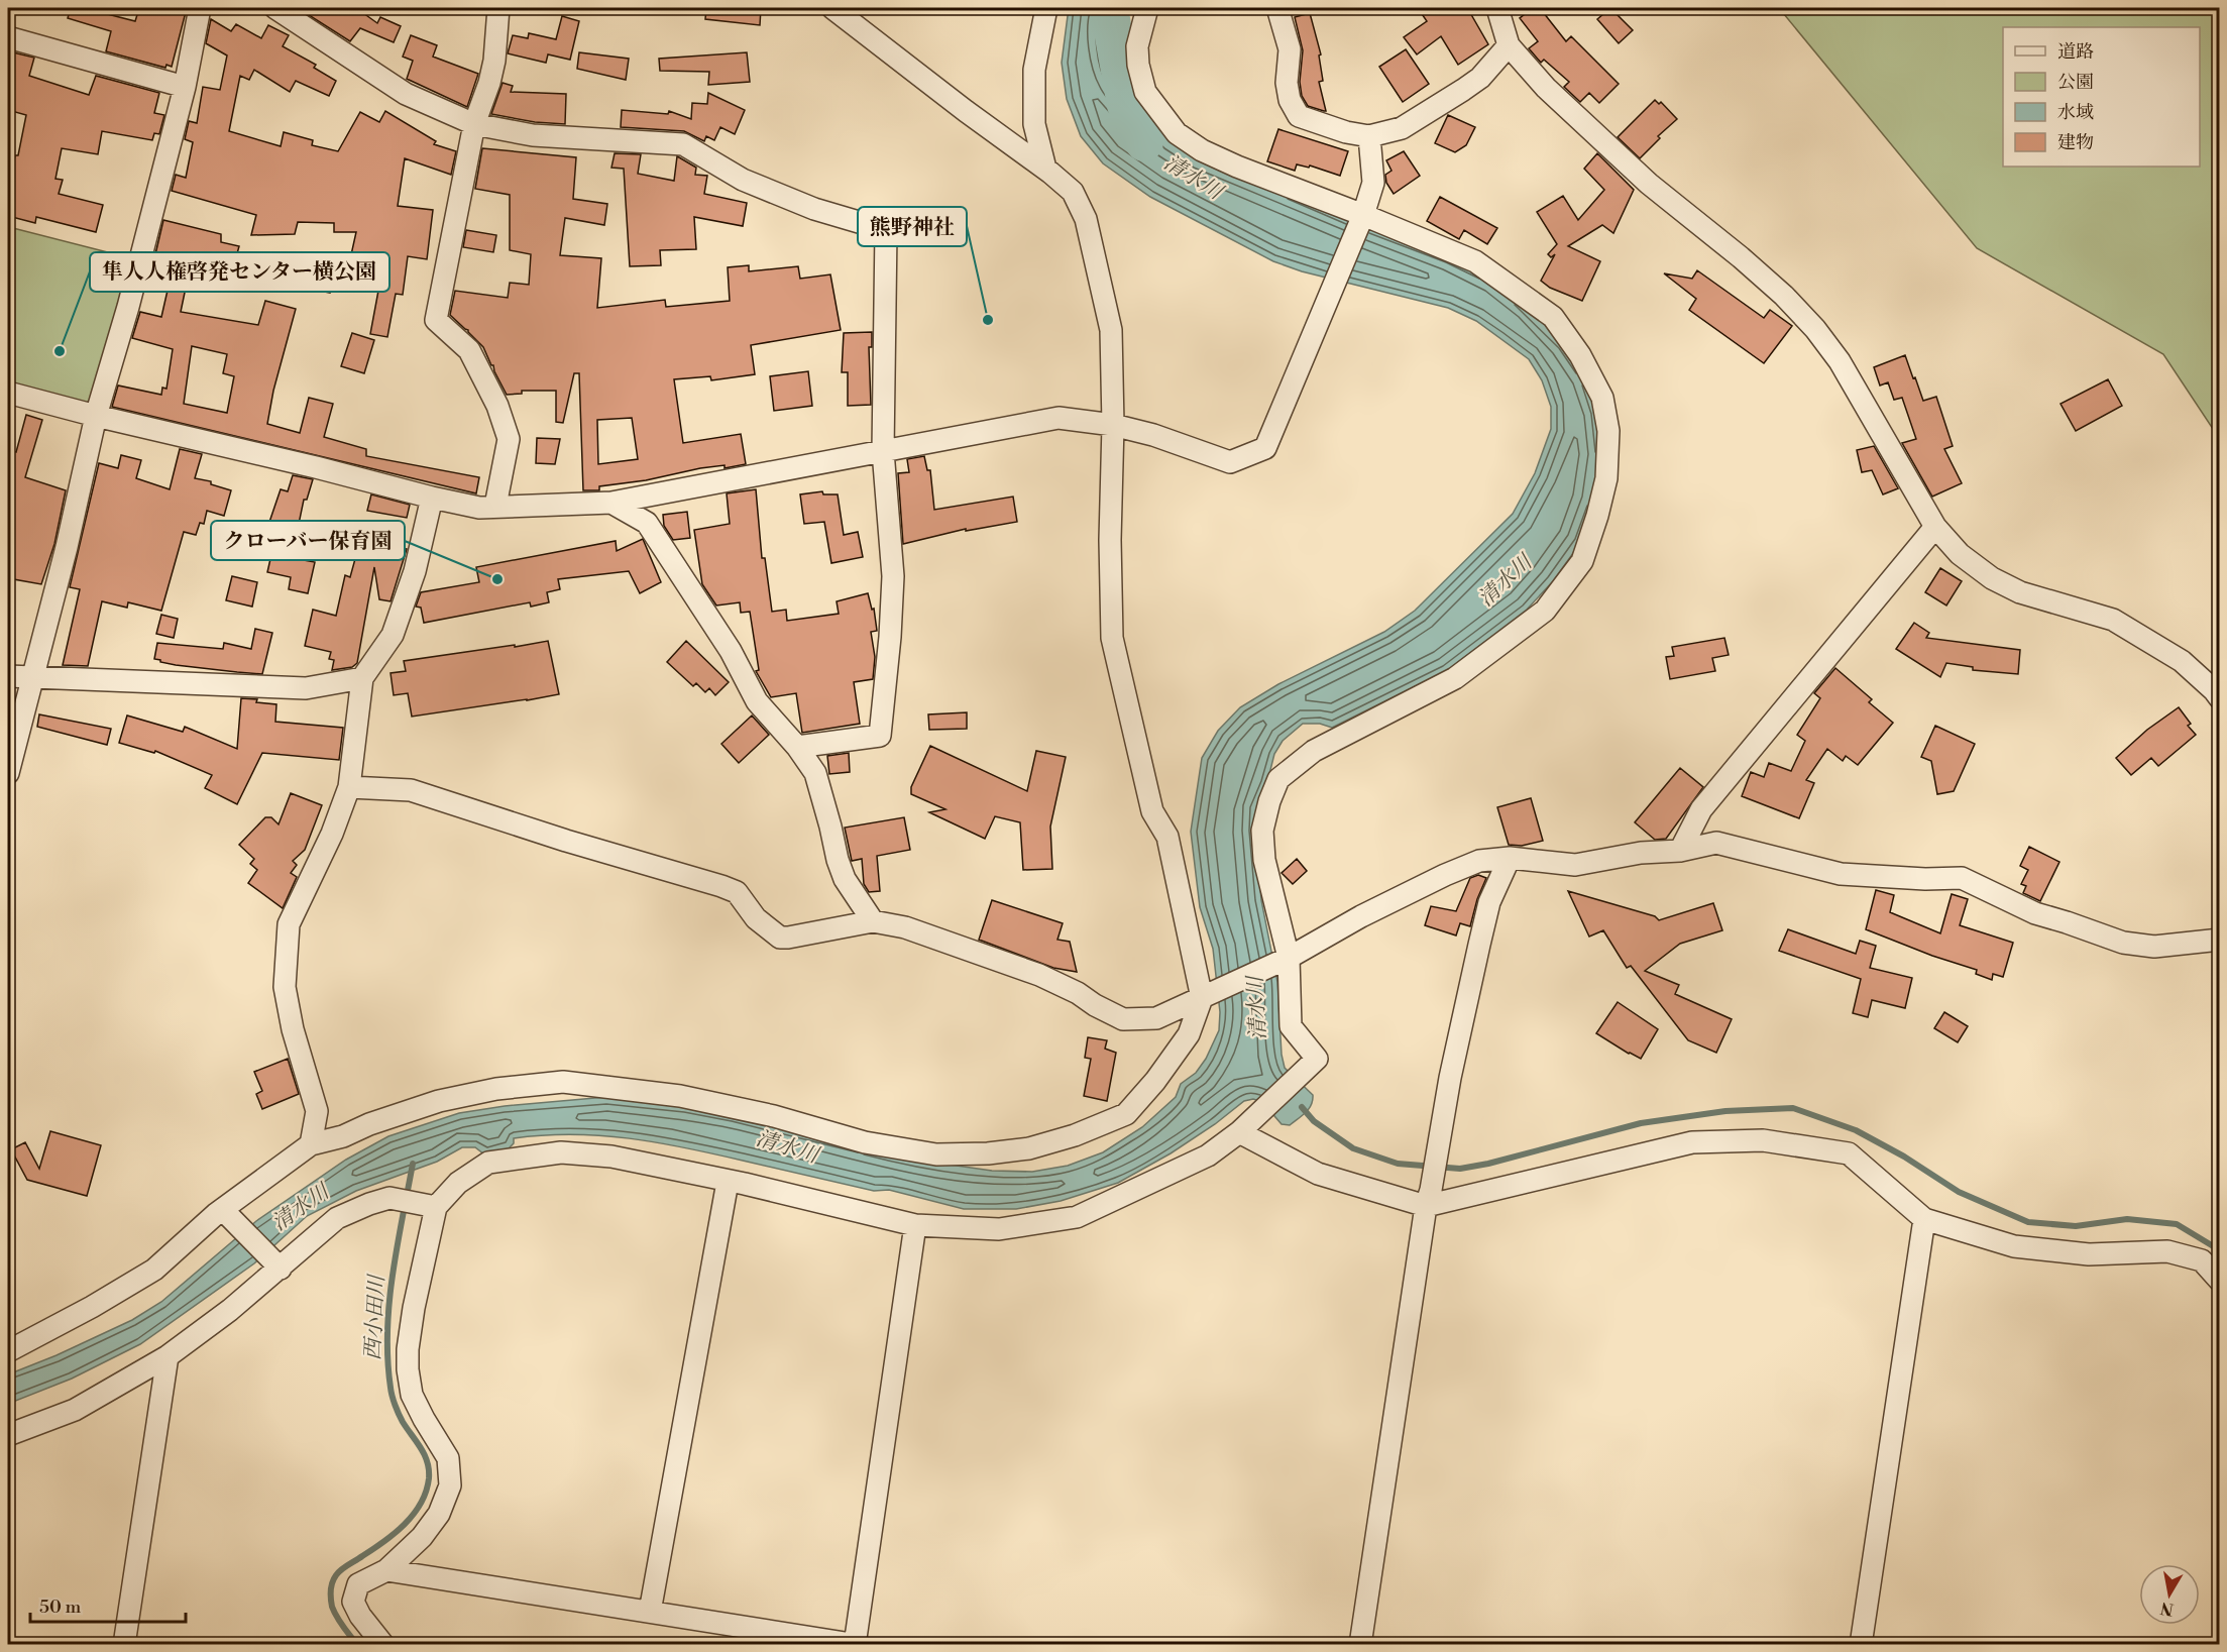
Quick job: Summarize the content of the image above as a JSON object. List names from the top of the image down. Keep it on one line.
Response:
{"water":["清水川","西小田川"],"places":["熊野神社","隼人人権啓発センター横公園","クローバー保育園"],"legend":["道路","公園","水域","建物"],"scale_bar":"50 m","north":"bottom"}
